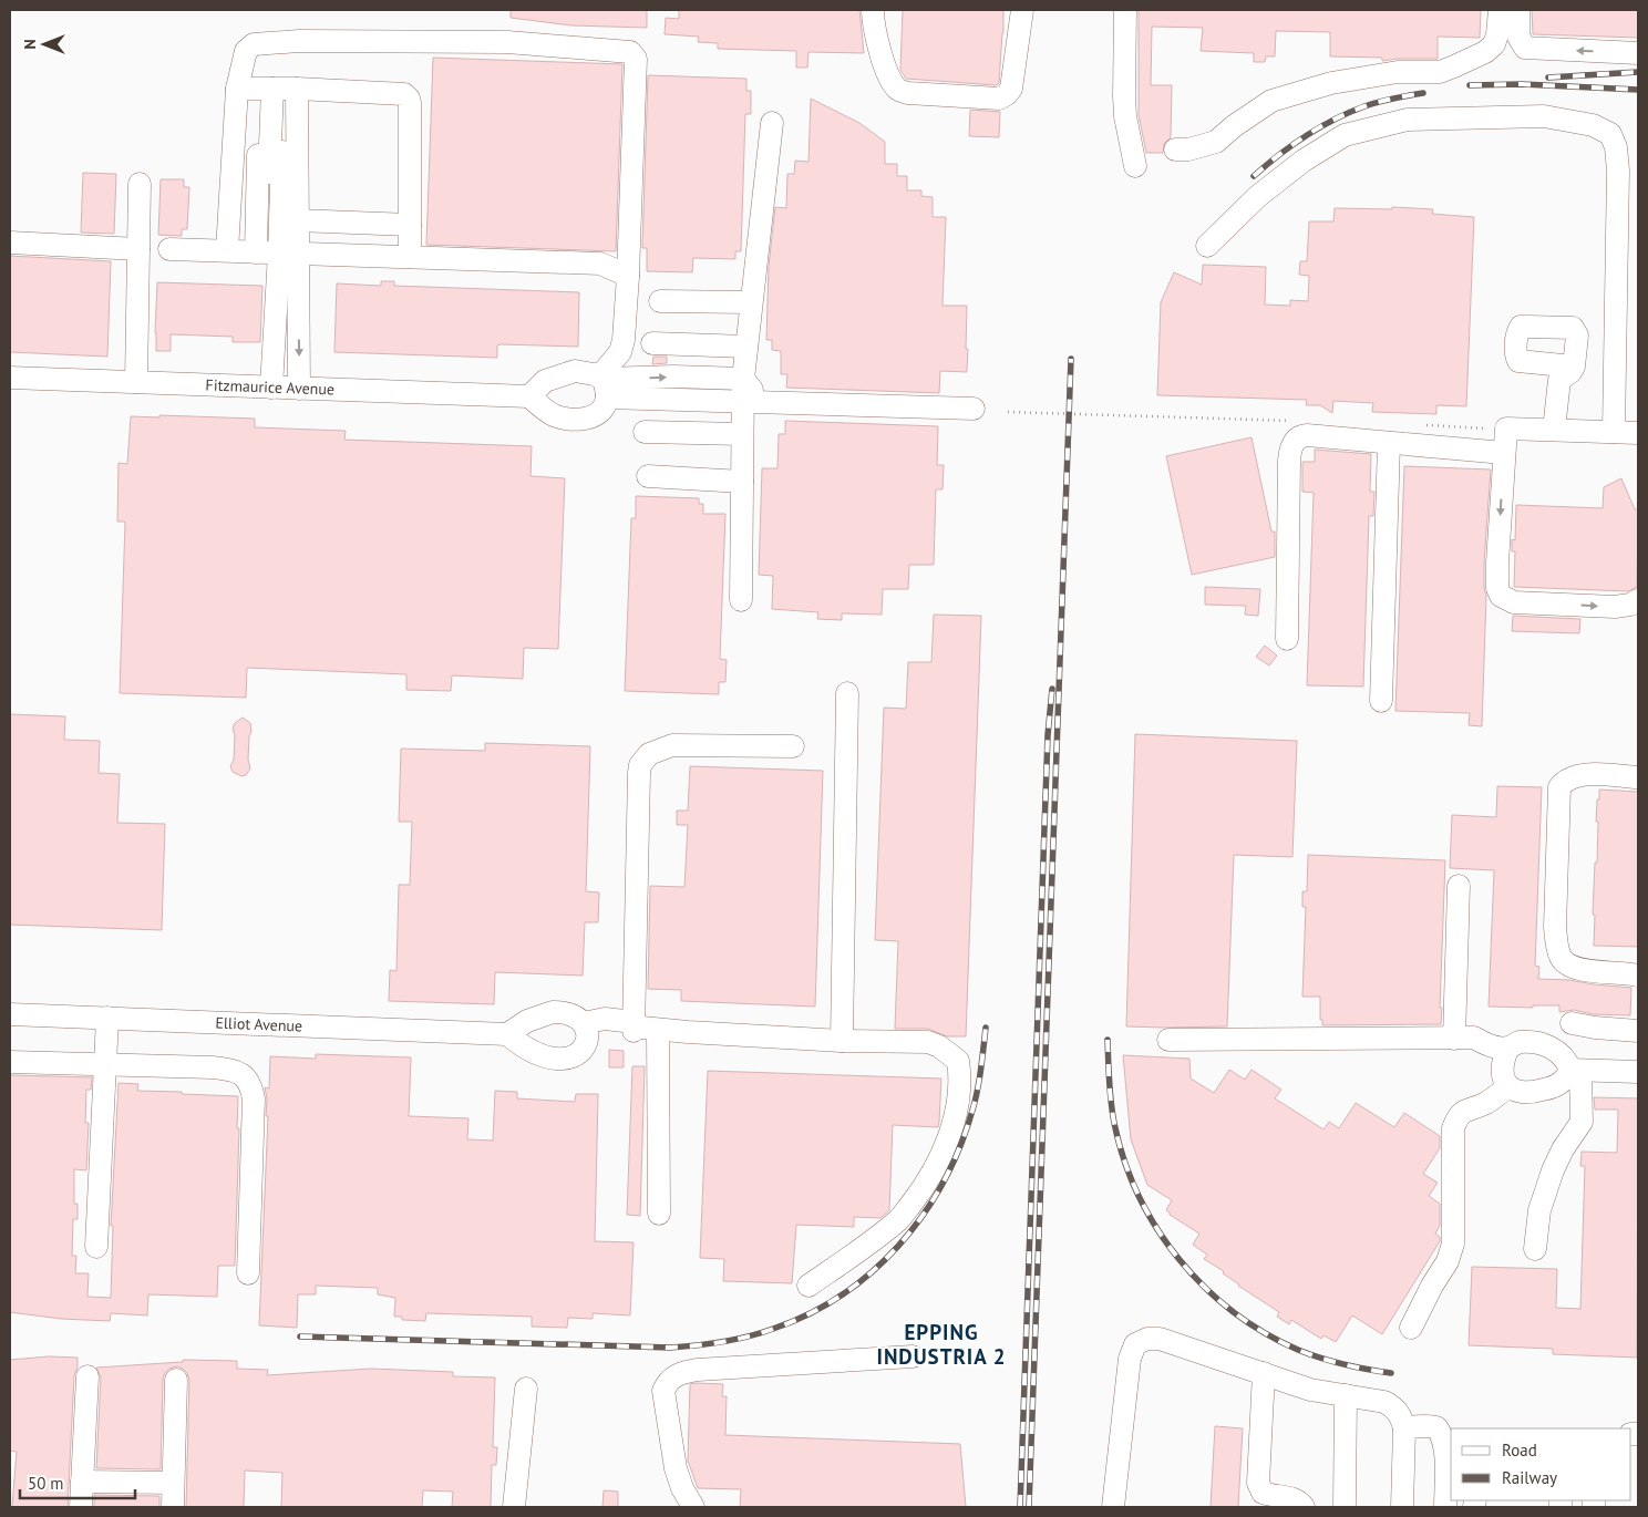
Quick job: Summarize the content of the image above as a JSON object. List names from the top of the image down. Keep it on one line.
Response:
{"streets":{"street":["Fitzmaurice Avenue","Elliot Avenue"]},"districts":["EPPING INDUSTRIA 2"],"legend":["Road","Railway"],"scale_bar":"50 m","north":"left"}
